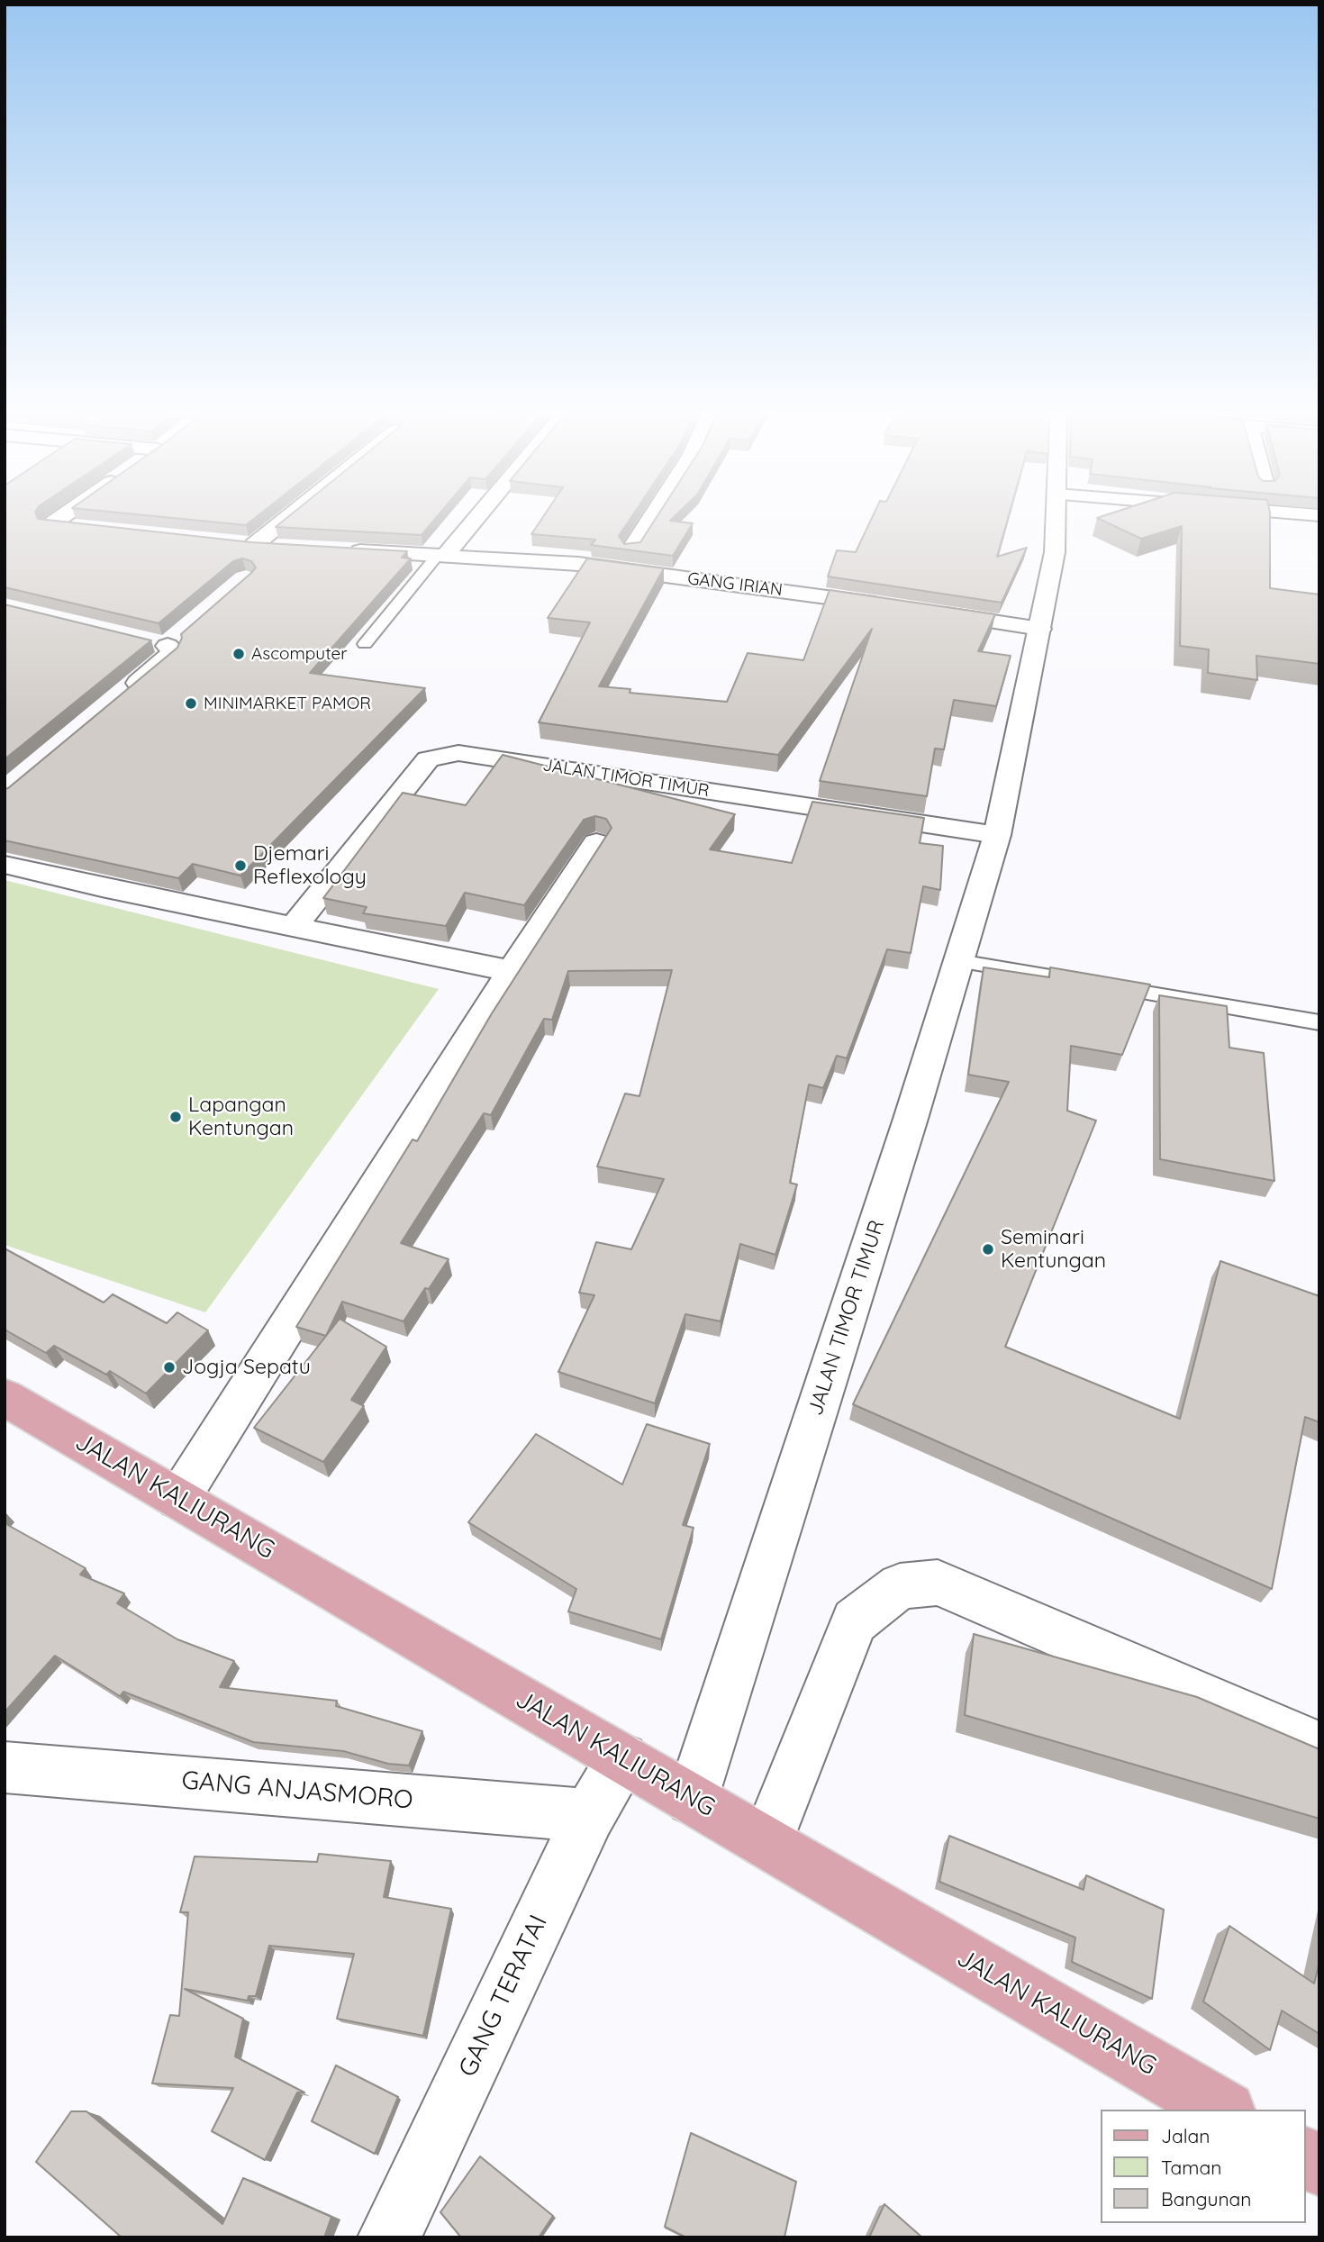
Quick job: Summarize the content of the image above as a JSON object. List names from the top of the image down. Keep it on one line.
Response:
{"streets":{"main road":["JALAN KALIURANG"],"street":["GANG IRIAN","JALAN TIMOR TIMUR","GANG ANJASMORO","GANG TERATAI"]},"crossings":[["JALAN TIMOR TIMUR","JALAN KALIURANG"],["JALAN KALIURANG","GANG TERATAI"],["GANG ANJASMORO","GANG TERATAI"]],"places":["Ascomputer","MINIMARKET PAMOR","Djemari Reflexology","Lapangan Kentungan","Seminari Kentungan","Jogja Sepatu"],"legend":["Jalan","Taman","Bangunan"]}
